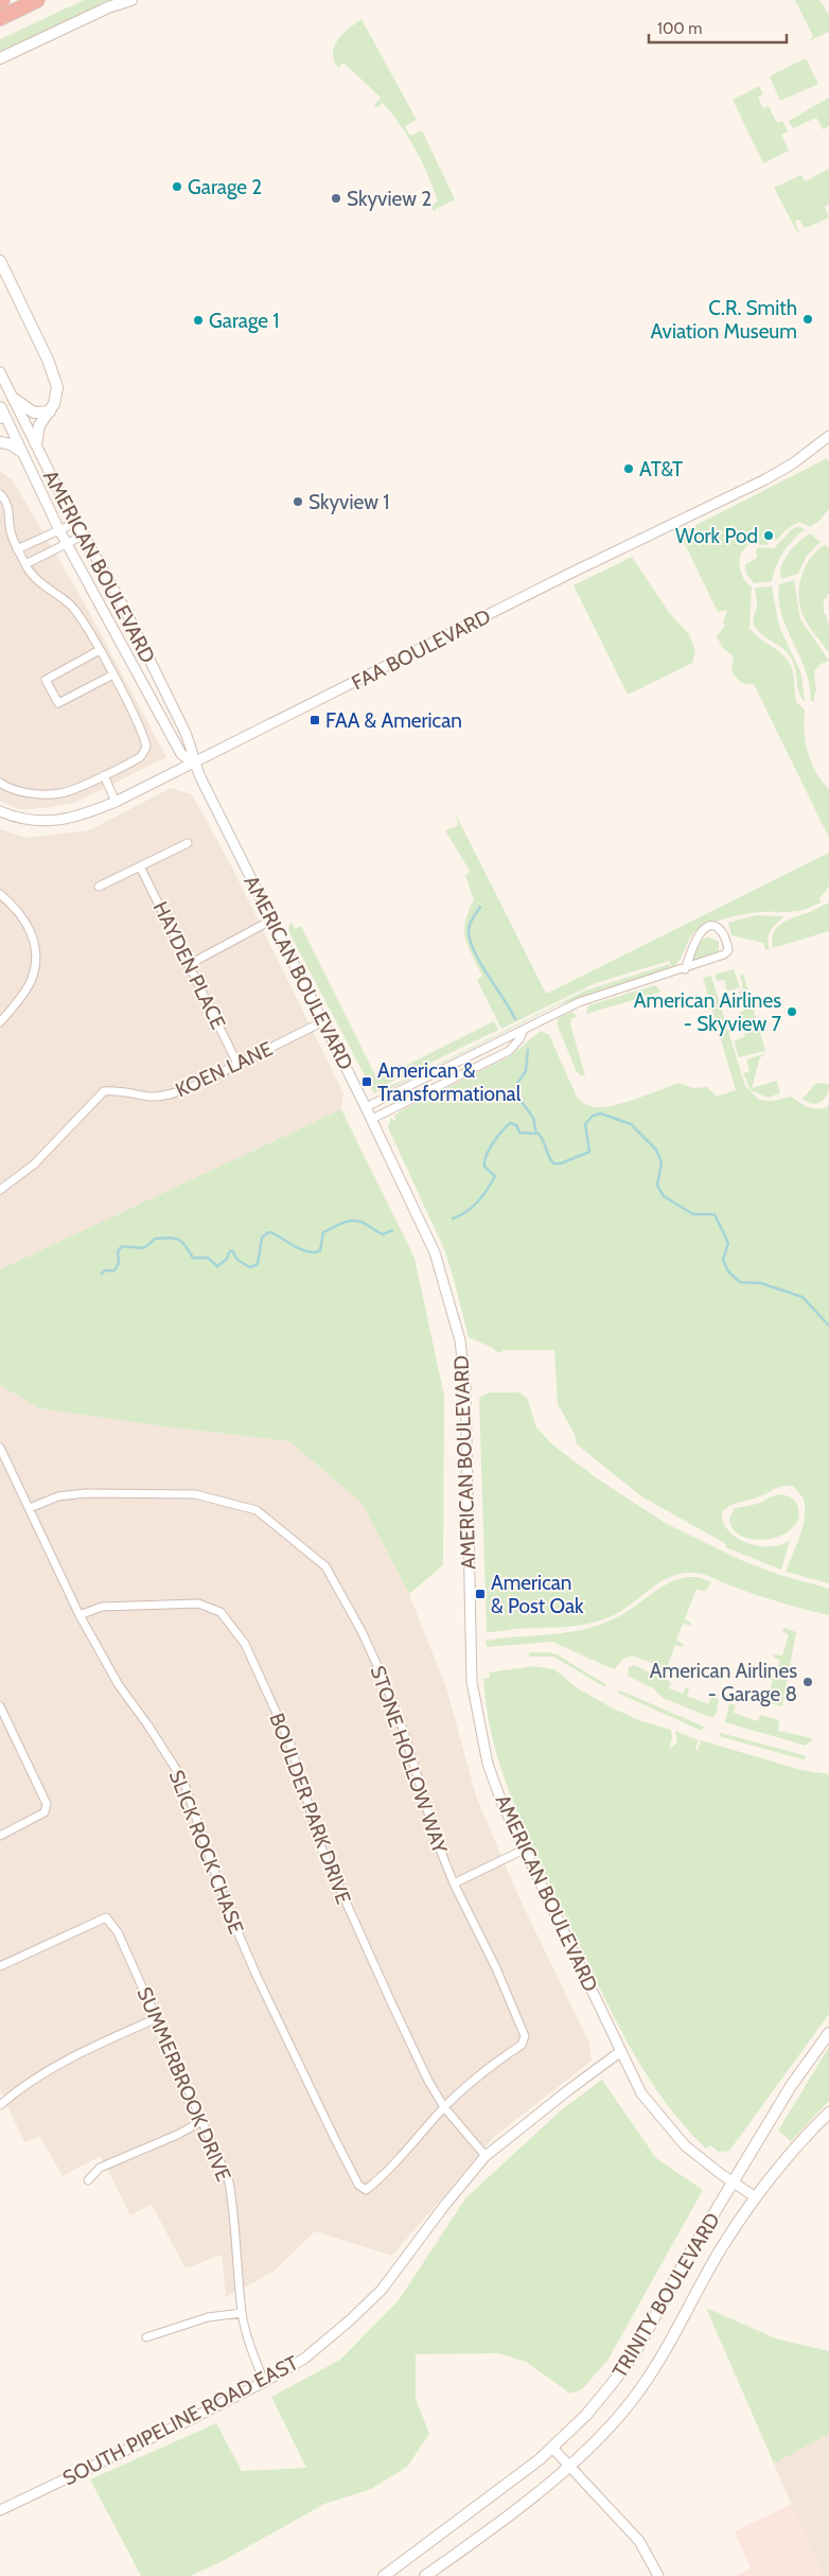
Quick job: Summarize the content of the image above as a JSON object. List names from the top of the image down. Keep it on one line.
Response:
{"streets":{"main road":["TRINITY BOULEVARD"],"street":["AMERICAN BOULEVARD","FAA BOULEVARD","HAYDEN PLACE","KOEN LANE","STONE HOLLOW WAY","BOULDER PARK DRIVE","SLICK ROCK CHASE","SUMMERBROOK DRIVE","SOUTH PIPELINE ROAD EAST"]},"crossings":[["AMERICAN BOULEVARD","FAA BOULEVARD"],["AMERICAN BOULEVARD","KOEN LANE"],["AMERICAN BOULEVARD","TRINITY BOULEVARD"],["AMERICAN BOULEVARD","SOUTH PIPELINE ROAD EAST"],["HAYDEN PLACE","KOEN LANE"],["STONE HOLLOW WAY","BOULDER PARK DRIVE"],["STONE HOLLOW WAY","SLICK ROCK CHASE"],["BOULDER PARK DRIVE","SLICK ROCK CHASE"],["BOULDER PARK DRIVE","SOUTH PIPELINE ROAD EAST"],["SUMMERBROOK DRIVE","SOUTH PIPELINE ROAD EAST"]],"places":{"other":["Garage 2","Skyview 2","C.R. Smith Aviation Museum","Garage 1","AT&T","Skyview 1","Work Pod","American Airlines - Skyview 7","American Airlines - Garage 8"],"transit":["FAA & American","American & Transformational","American & Post Oak"]},"scale_bar":"100 m"}
